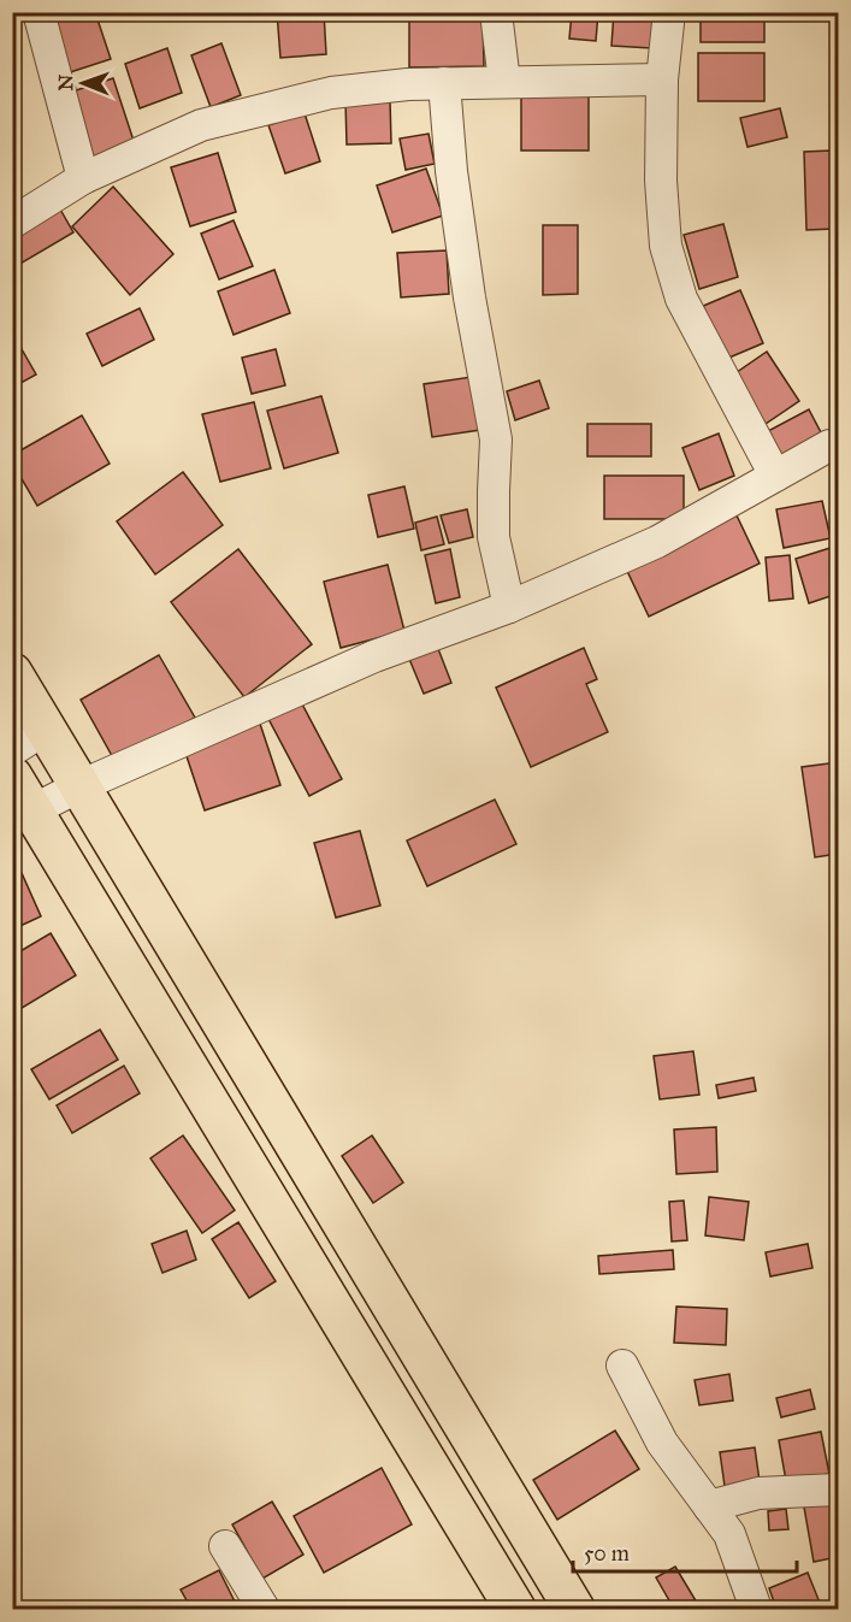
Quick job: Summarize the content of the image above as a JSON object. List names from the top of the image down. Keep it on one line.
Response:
{"scale_bar":"50 m","north":"left"}
